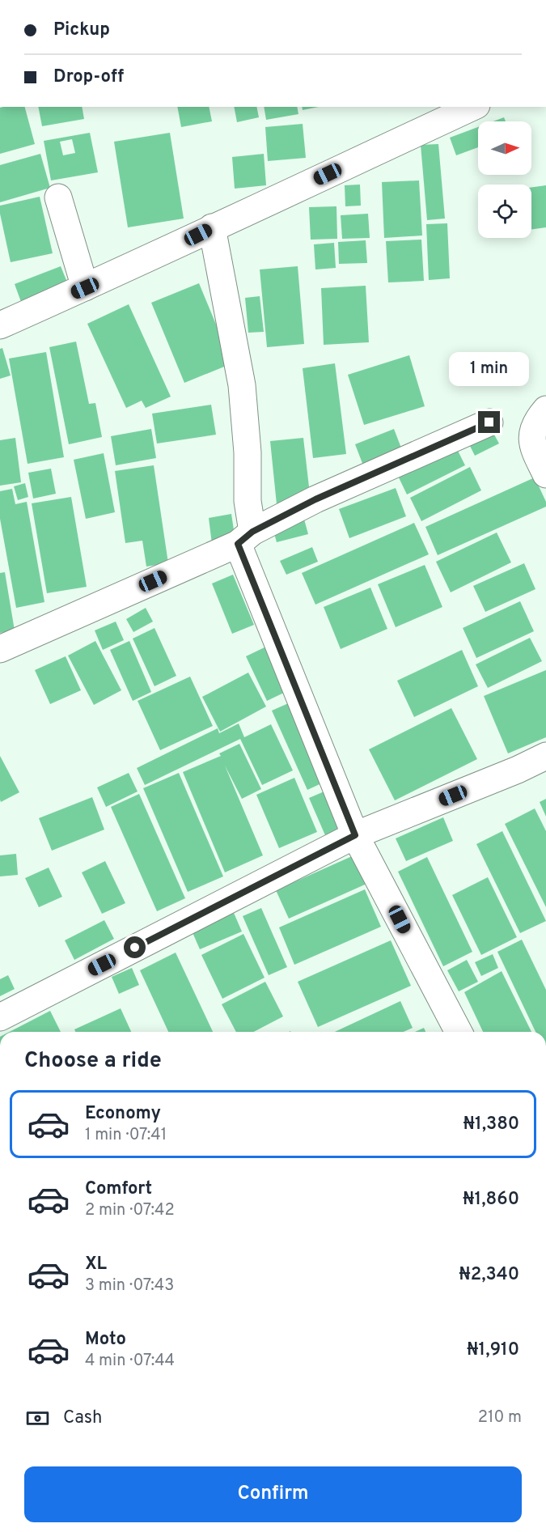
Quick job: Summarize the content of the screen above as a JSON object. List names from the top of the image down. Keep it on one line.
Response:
{"north":"right","page":{"banner":["Pickup","Drop-off"],"bubble":"1 min","heading":"Choose a ride","list":[{"name":"Economy","note":"1 min · 07:41","value":"₦1,380"},{"name":"Comfort","note":"2 min · 07:42","value":"₦1,860"},{"name":"XL","note":"3 min · 07:43","value":"₦2,340"},{"name":"Moto","note":"4 min · 07:44","value":"₦1,910"}],"pay":["Cash","210 m"],"buttons":"Confirm"}}
